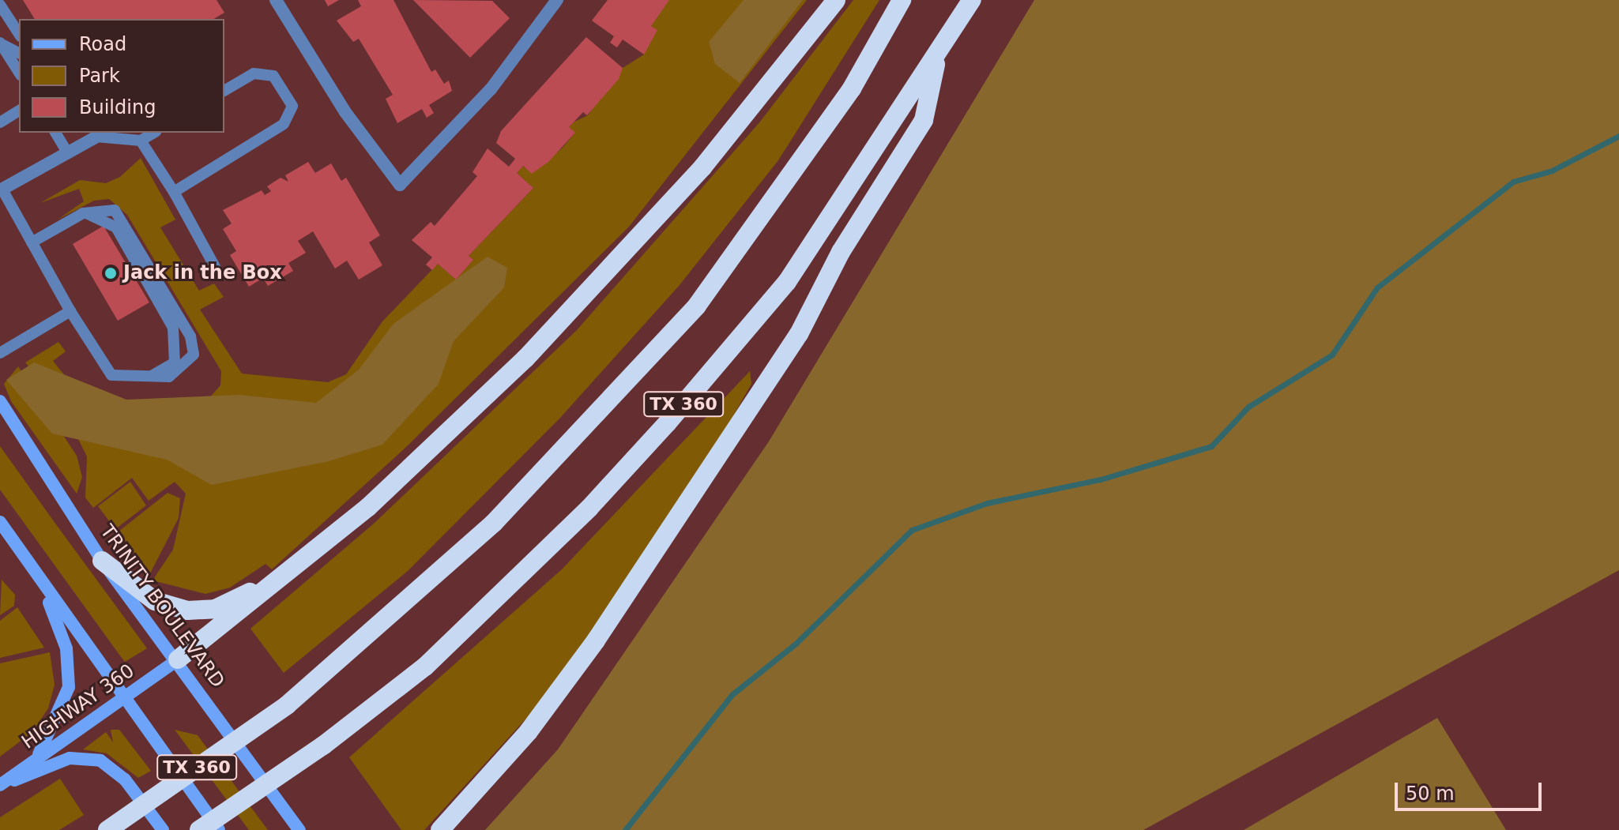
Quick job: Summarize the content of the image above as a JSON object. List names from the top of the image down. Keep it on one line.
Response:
{"streets":{"highway":["TX 360"],"main road":["TRINITY BOULEVARD","HIGHWAY 360"]},"crossings":[["TRINITY BOULEVARD","HIGHWAY 360"]],"places":["Jack in the Box"],"legend":["Road","Park","Building"],"scale_bar":"50 m"}
